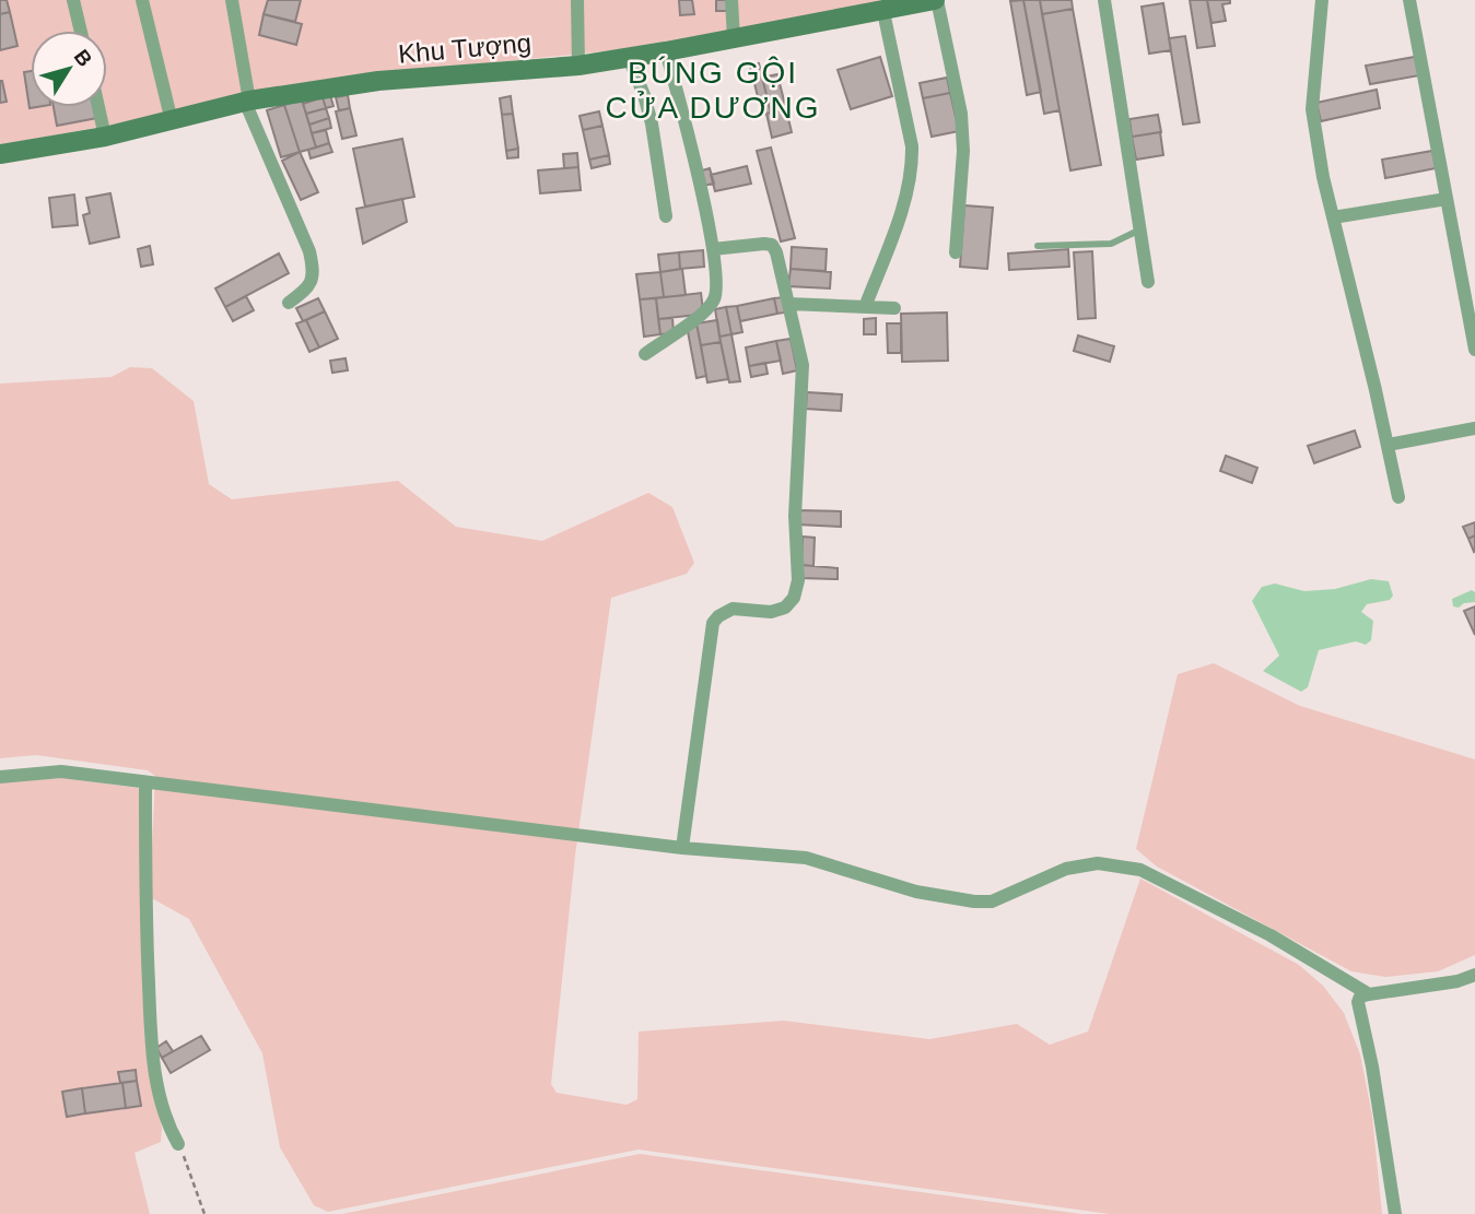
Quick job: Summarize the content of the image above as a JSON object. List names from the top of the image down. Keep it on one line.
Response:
{"streets":{"street":["Khu Tượng"]},"districts":["BÚNG GỘI CỬA DƯƠNG"],"north":"top right"}
